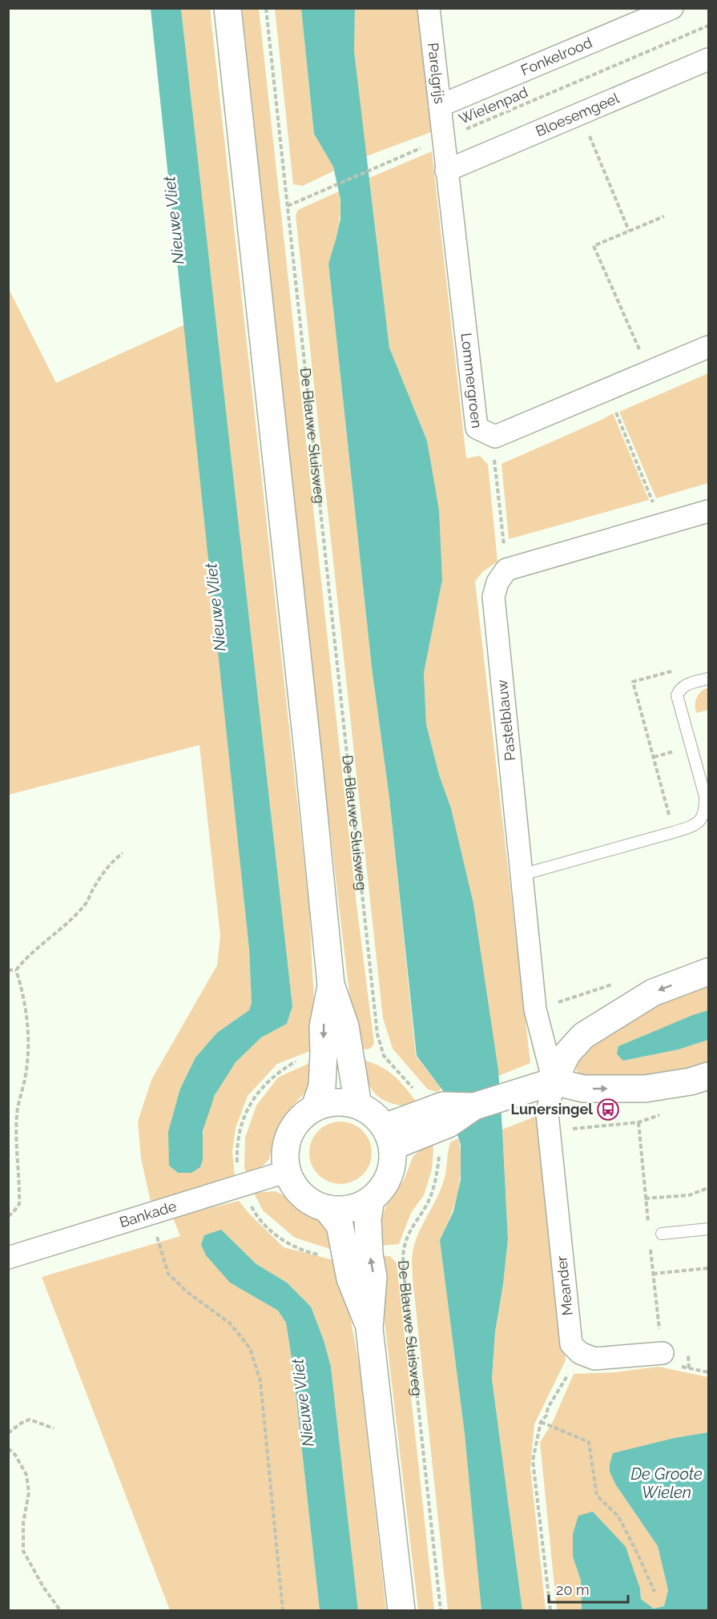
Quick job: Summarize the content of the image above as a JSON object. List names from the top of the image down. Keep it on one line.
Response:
{"streets":{"street":["Fonkelrood","Parelgrijs","Bloesemgeel","Lommergroen","Pastelblauw","Bankade","Meander"],"path":["Wielenpad","De Blauwe Sluisweg"]},"crossings":[["Fonkelrood","Parelgrijs"],["Parelgrijs","Wielenpad"],["Parelgrijs","Lommergroen"],["Wielenpad","Lommergroen"],["Wielenpad","De Blauwe Sluisweg"],["Bloesemgeel","Lommergroen"],["Pastelblauw","Meander"]],"water":["Nieuwe Vliet","De Groote Wielen"],"places":{"bus stop":["Lunersingel"]},"scale_bar":"20 m"}
